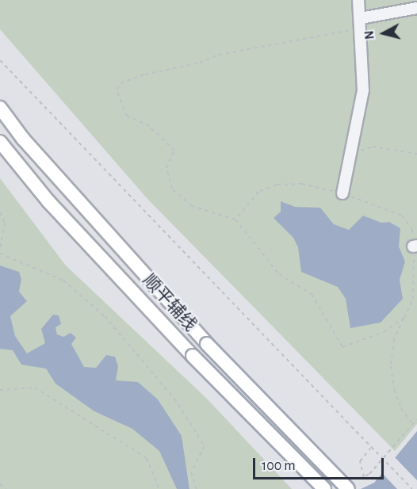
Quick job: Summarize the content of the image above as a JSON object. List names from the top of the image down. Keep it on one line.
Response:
{"streets":{"main road":["顺平辅线"]},"scale_bar":"100 m","north":"left"}
